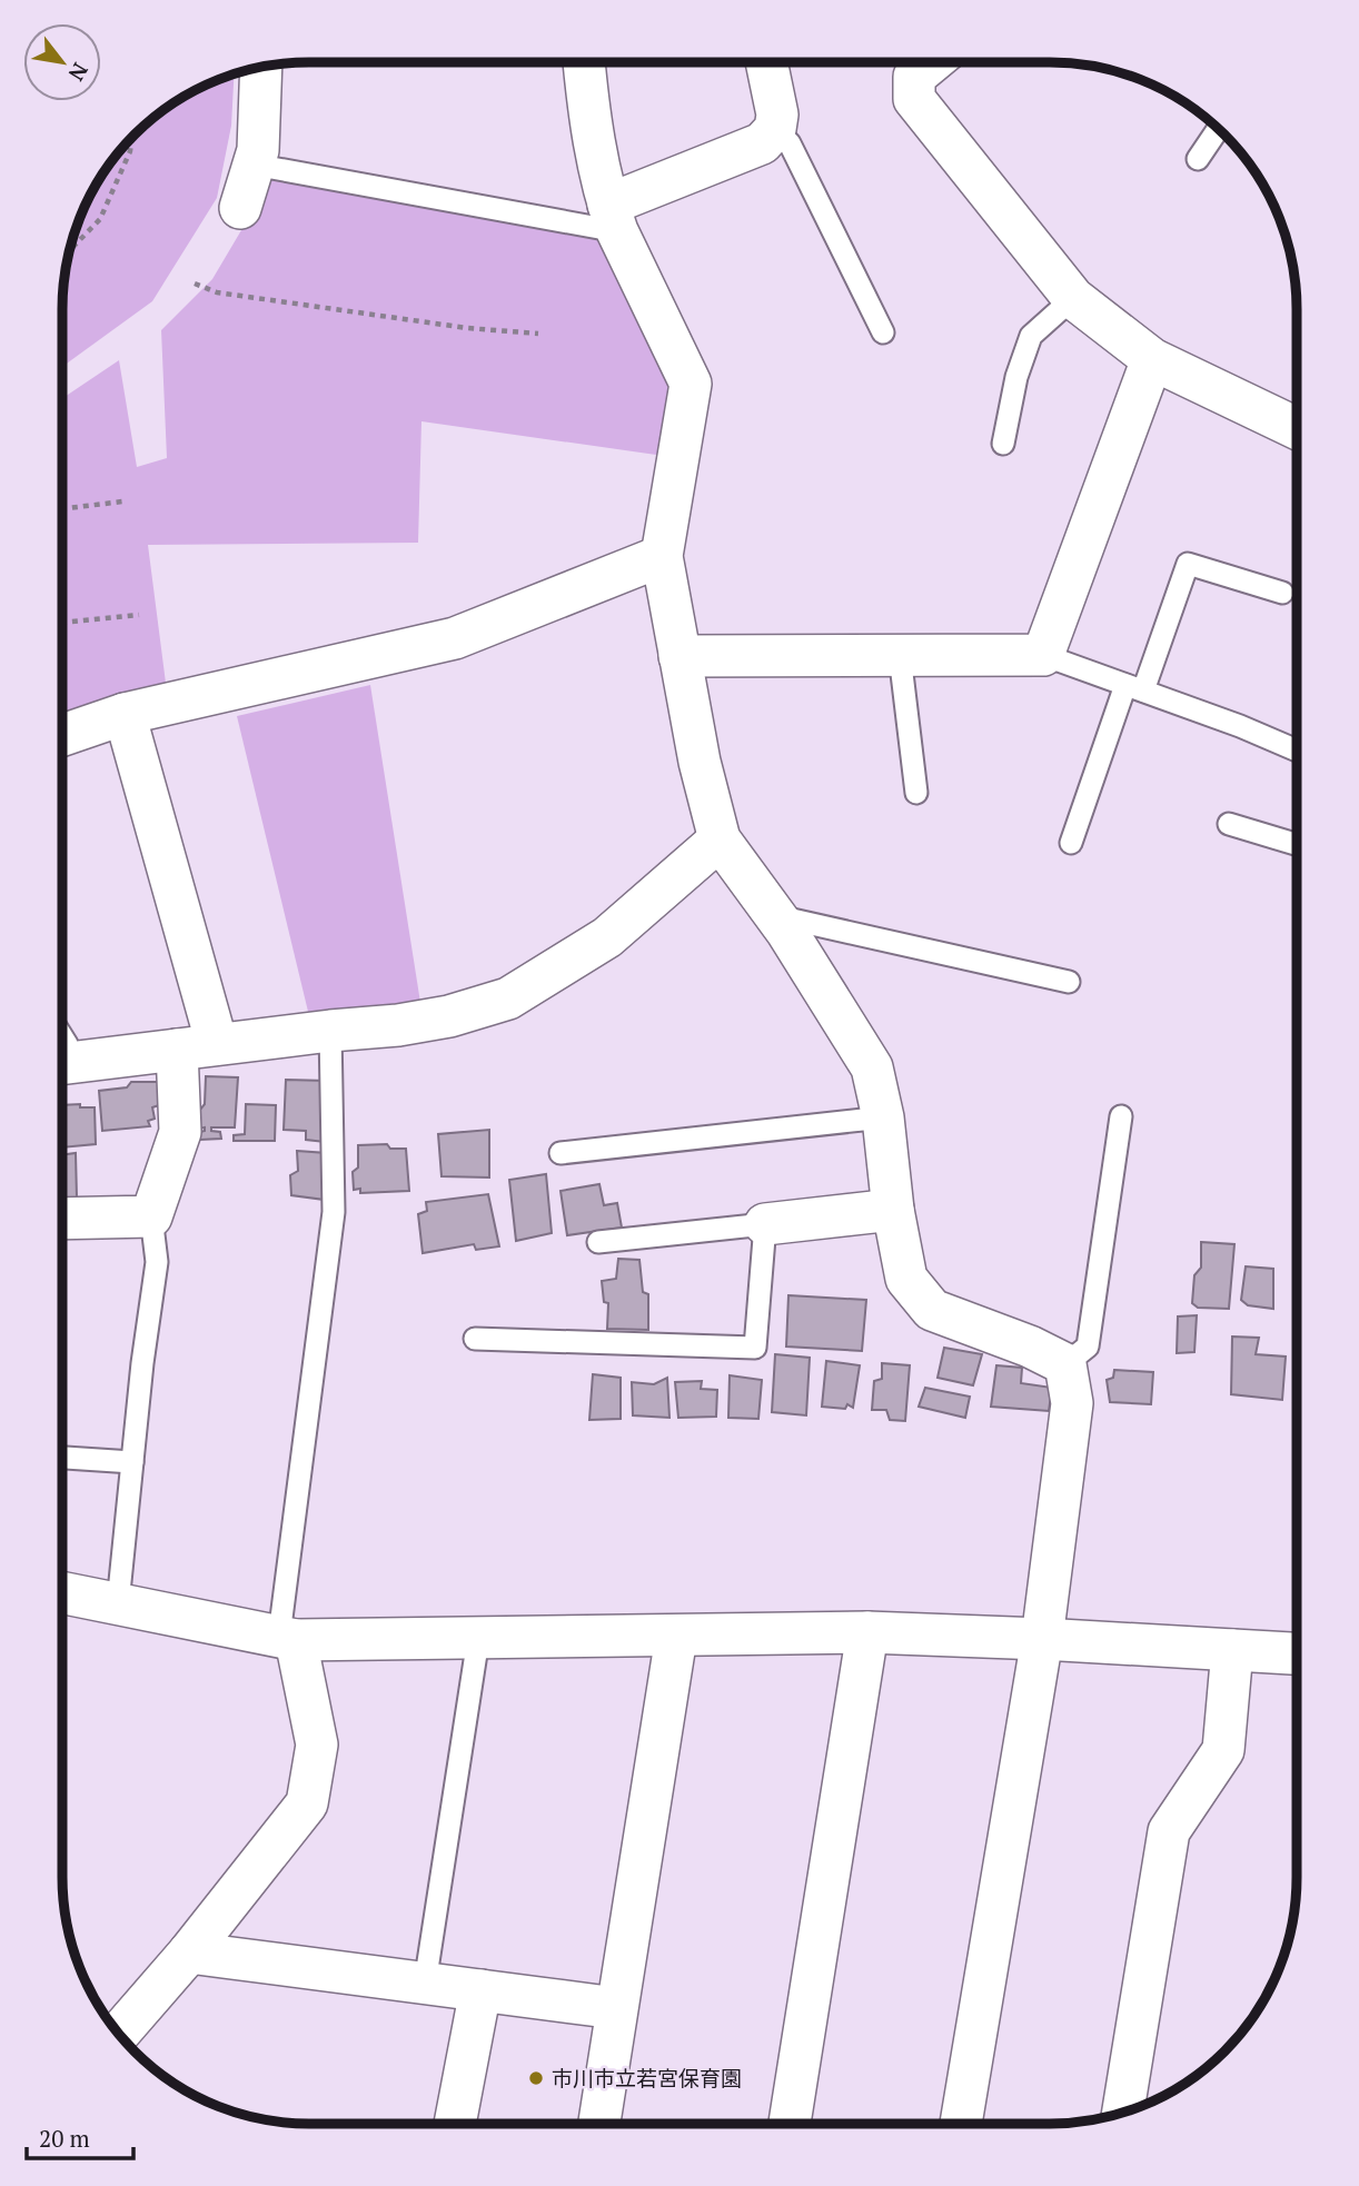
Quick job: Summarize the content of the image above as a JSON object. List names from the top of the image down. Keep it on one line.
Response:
{"places":["市川市立若宮保育園"],"scale_bar":"20 m","north":"bottom right"}
